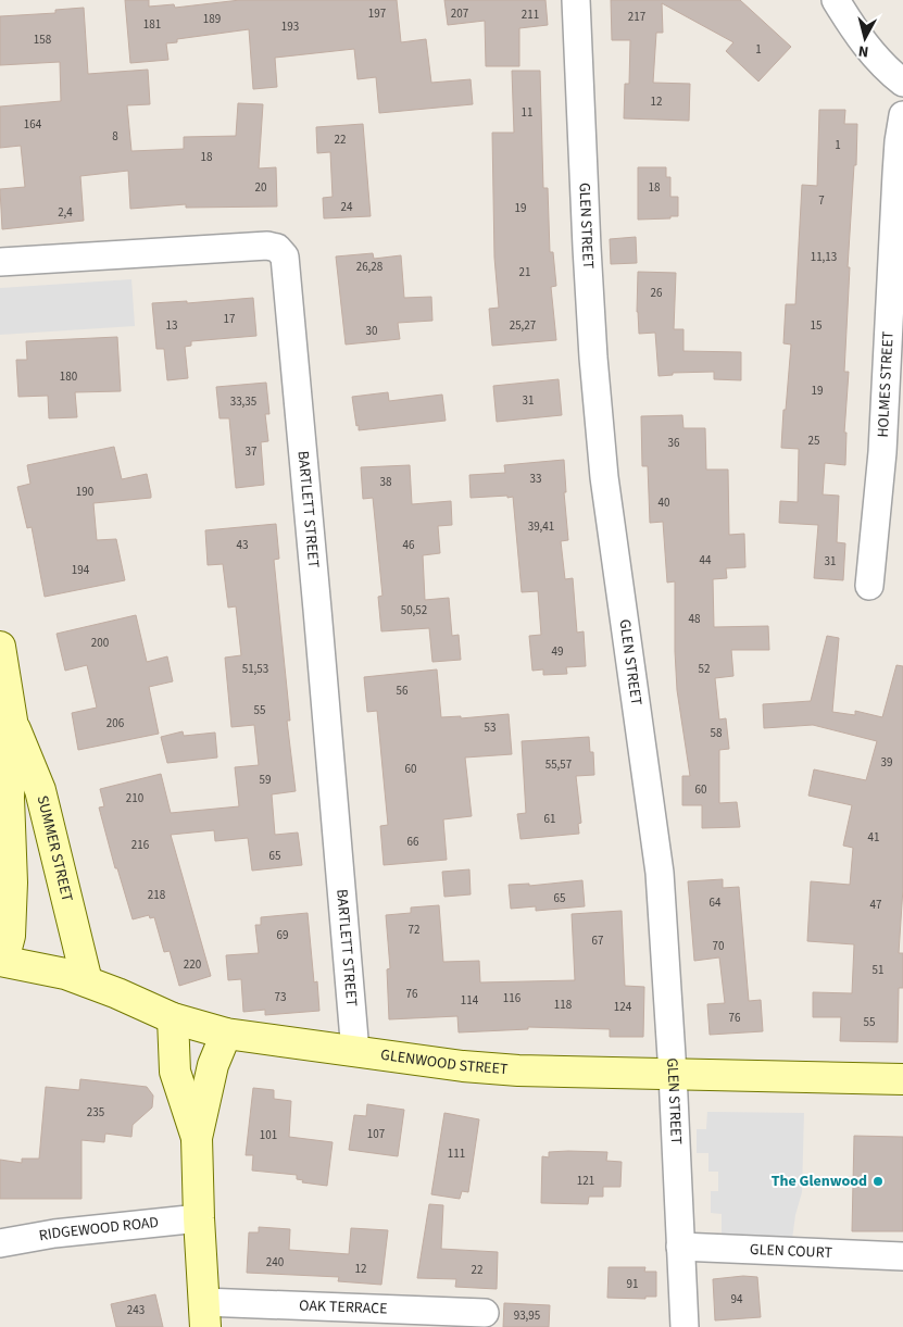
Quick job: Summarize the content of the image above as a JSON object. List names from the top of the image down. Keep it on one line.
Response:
{"streets":{"street":["GLEN STREET","HOLMES STREET","BARTLETT STREET","SUMMER STREET","GLENWOOD STREET","RIDGEWOOD ROAD","GLEN COURT","OAK TERRACE"]},"crossings":[["GLEN STREET","GLENWOOD STREET"],["GLEN STREET","GLEN COURT"],["BARTLETT STREET","GLENWOOD STREET"],["SUMMER STREET","GLENWOOD STREET"]],"places":["The Glenwood"],"house_numbers":["197","207","211","217","189","181","193","158","1","12","11","164","8","22","1","18","20","18","7","24","19","2,4","11,13","26,28","21","26","17","13","25,27","15","30","180","19","31","33,35","25","36","37","33","38","190","40","39,41","43","46","44","31","194","50,52","48","200","49","51,53","52","56","55","206","53","58","39","55,57","60","59","60","210","61","41","66","216","65","218","65","64","47","72","69","67","70","220","51","76","73","116","114","118","124","76","55","235","107","101","111","121","240","12","22","91","94","243","93,95"],"north":"bottom"}
